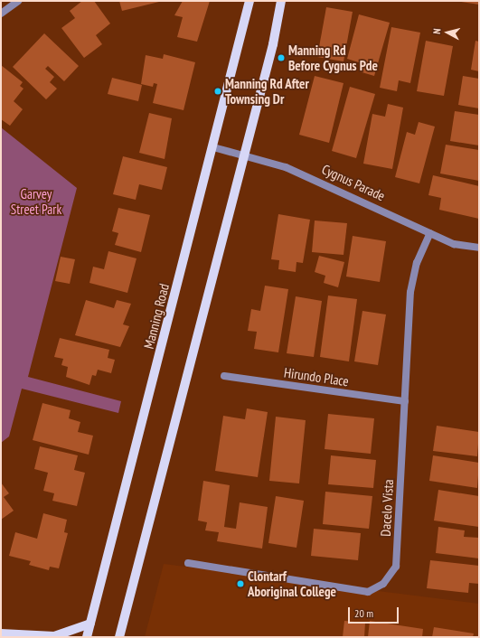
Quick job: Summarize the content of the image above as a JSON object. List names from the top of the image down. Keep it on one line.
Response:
{"streets":{"main road":["Manning Road"],"street":["Cygnus Parade","Hirundo Place","Dacelo Vista"]},"crossings":[["Cygnus Parade","Manning Road"],["Cygnus Parade","Dacelo Vista"],["Hirundo Place","Dacelo Vista"]],"parks":["Garvey Street Park"],"places":["Manning Rd Before Cygnus Pde","Manning Rd After Townsing Dr","Clontarf Aboriginal College"],"scale_bar":"20 m","north":"left"}
